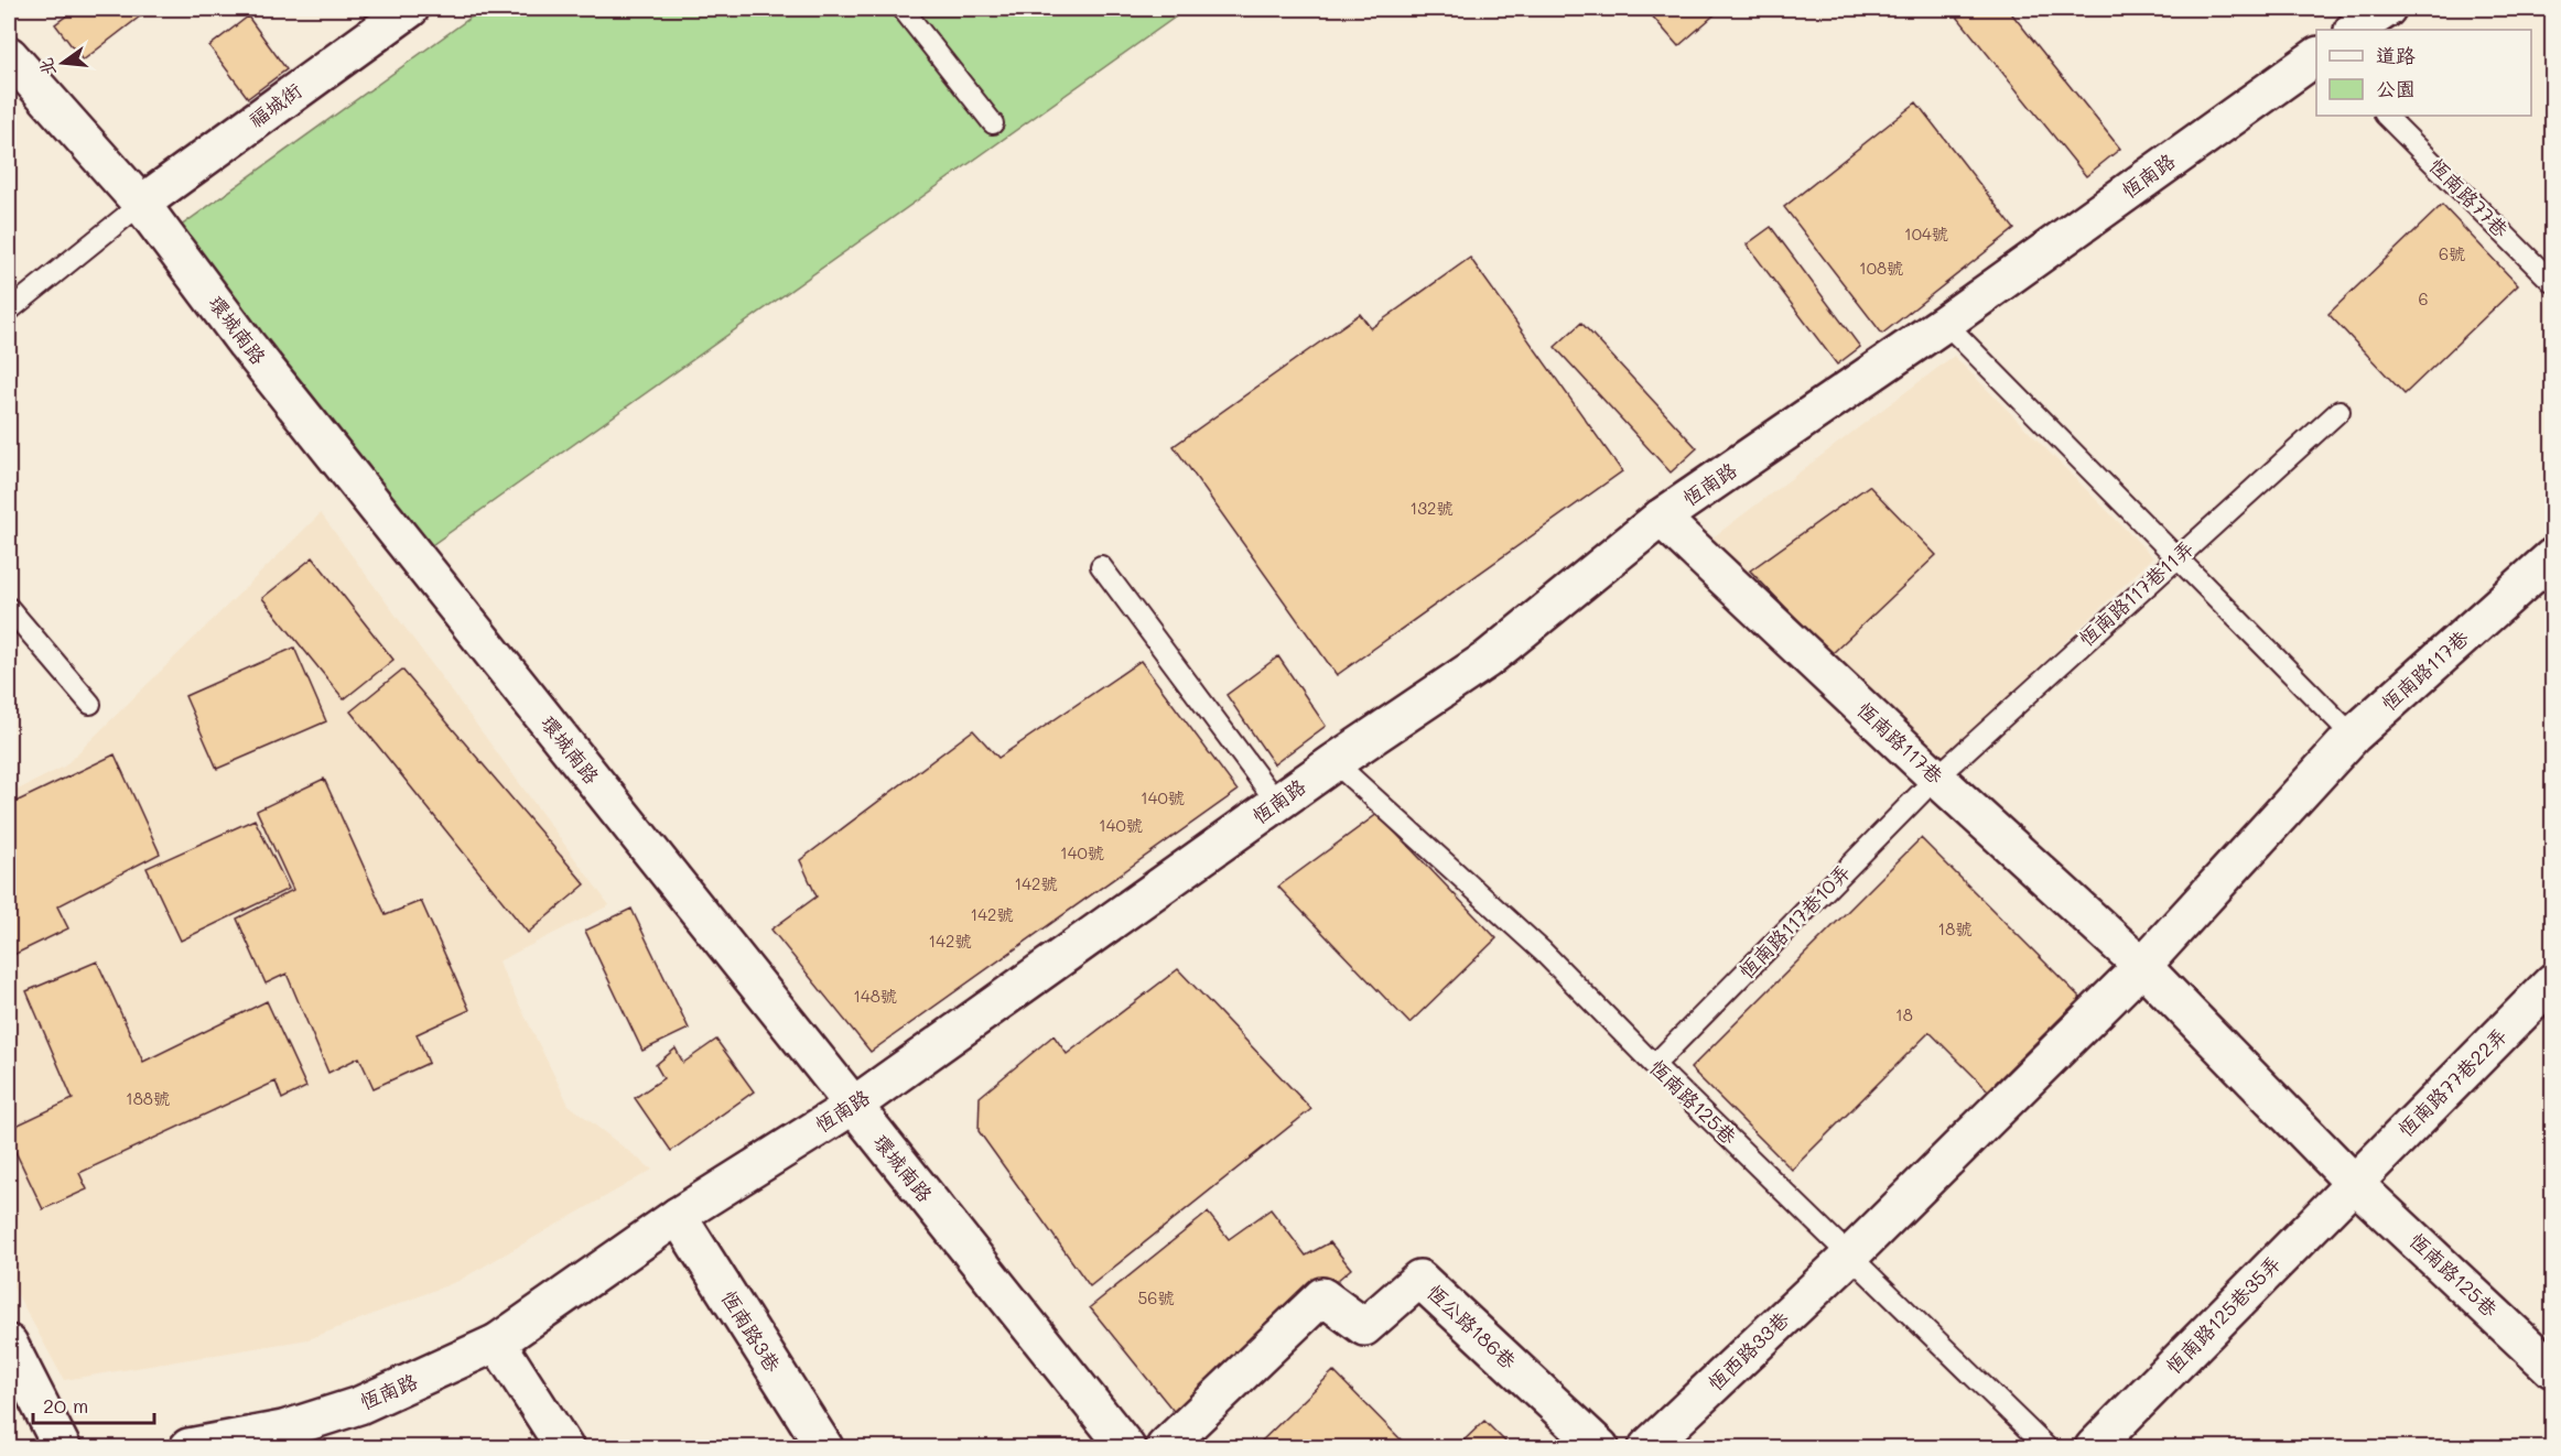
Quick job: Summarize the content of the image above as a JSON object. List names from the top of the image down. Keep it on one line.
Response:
{"streets":{"street":["福城街","恆南路","環城南路","恆南路117巷","恆南路77巷22弄","恆南路125巷","恆南路125巷35弄","恆公路186巷","恆南路3巷","恆西路33巷"],"lane":["恆南路77巷","恆南路117巷11弄","恆南路117巷10弄"]},"crossings":[["福城街","環城南路"],["恆南路","環城南路"],["恆南路","恆南路117巷"],["恆南路","恆南路125巷"],["恆南路","恆南路3巷"],["恆南路117巷11弄","恆南路117巷"],["恆南路117巷11弄","恆南路117巷10弄"],["恆南路117巷","恆南路117巷10弄"],["恆南路117巷","恆南路77巷22弄"],["恆南路117巷","恆南路125巷"],["恆南路117巷","恆南路125巷35弄"],["恆南路117巷","恆西路33巷"],["恆南路117巷10弄","恆南路125巷"],["恆南路77巷22弄","恆南路125巷"],["恆南路77巷22弄","恆南路125巷35弄"],["恆南路125巷","恆南路125巷35弄"],["恆南路125巷","恆西路33巷"]],"house_numbers":["104號","6號","108號","6","132號","140號","140號","140號","142號","142號","18號","142號","148號","18","188號","56號"],"legend":["道路","公園"],"scale_bar":"20 m","north":"left"}
